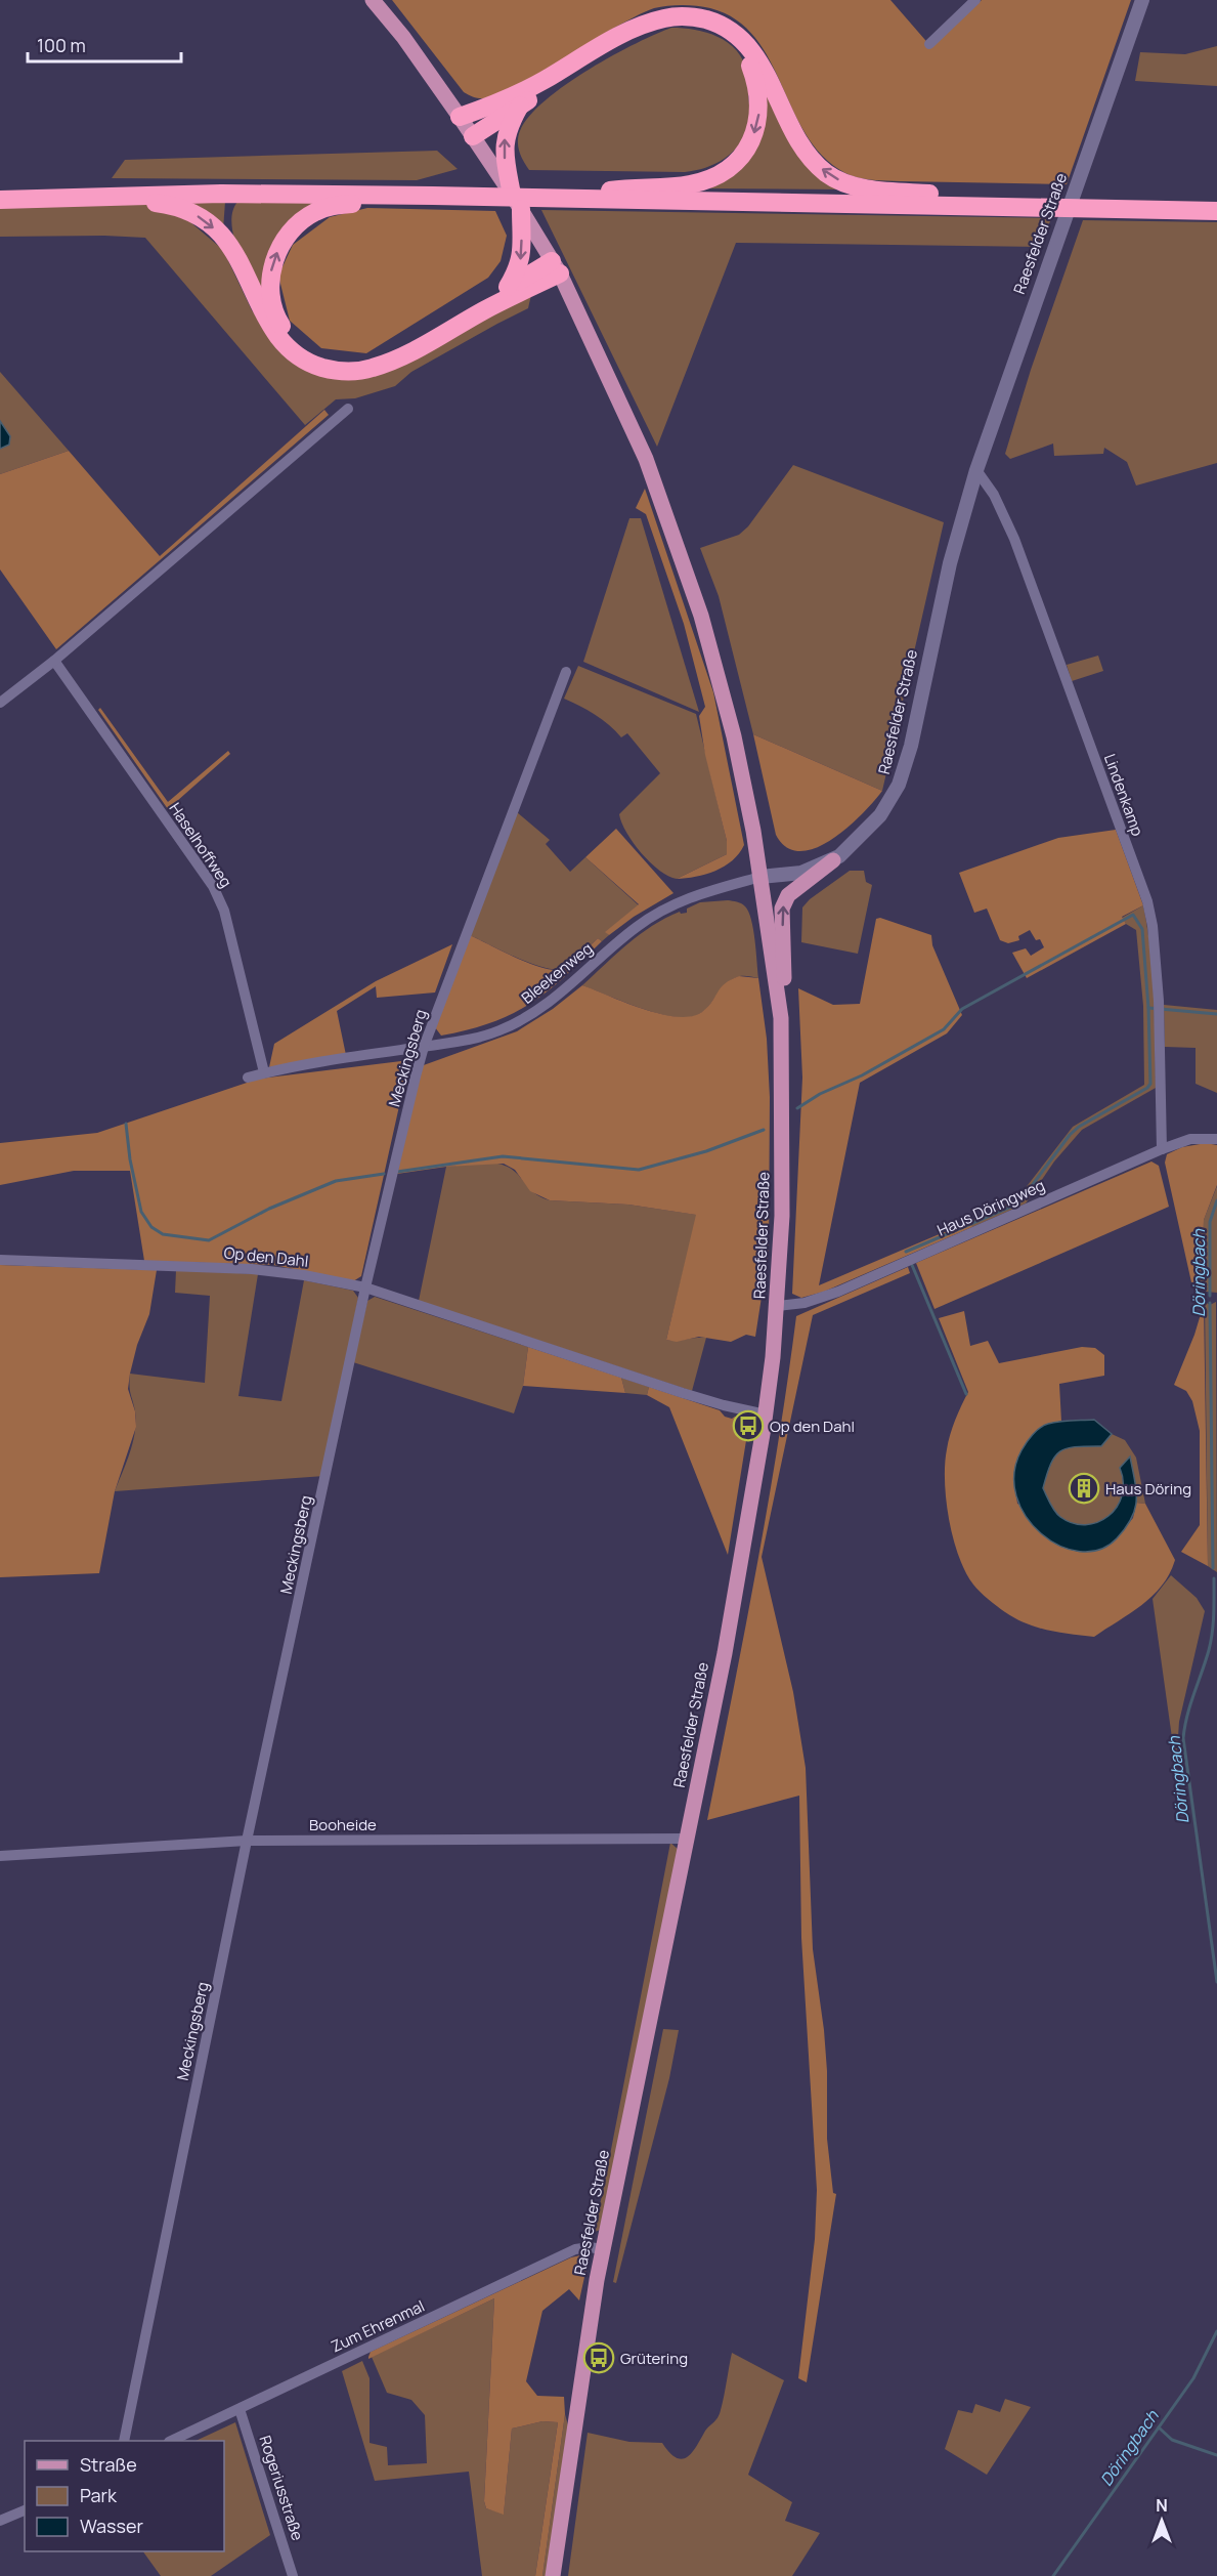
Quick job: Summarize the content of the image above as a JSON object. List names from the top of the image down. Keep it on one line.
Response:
{"streets":{"main road":["Raesfelder Straße"],"street":["Lindenkamp","Haselhoffweg","Bleekenweg","Meckingsberg","Haus Döringweg","Op den Dahl","Booheide","Zum Ehrenmal","Rogeriusstraße"]},"crossings":[["Raesfelder Straße","Lindenkamp"],["Raesfelder Straße","Bleekenweg"],["Raesfelder Straße","Haus Döringweg"],["Raesfelder Straße","Op den Dahl"],["Raesfelder Straße","Booheide"],["Raesfelder Straße","Zum Ehrenmal"],["Lindenkamp","Haus Döringweg"],["Haselhoffweg","Bleekenweg"],["Bleekenweg","Meckingsberg"],["Meckingsberg","Op den Dahl"],["Meckingsberg","Booheide"],["Zum Ehrenmal","Rogeriusstraße"]],"water":["Döringbach"],"places":{"bus stop":["Op den Dahl","Grütering"],"building":["Haus Döring"]},"legend":["Straße","Park","Wasser"],"scale_bar":"100 m","north":"top"}
